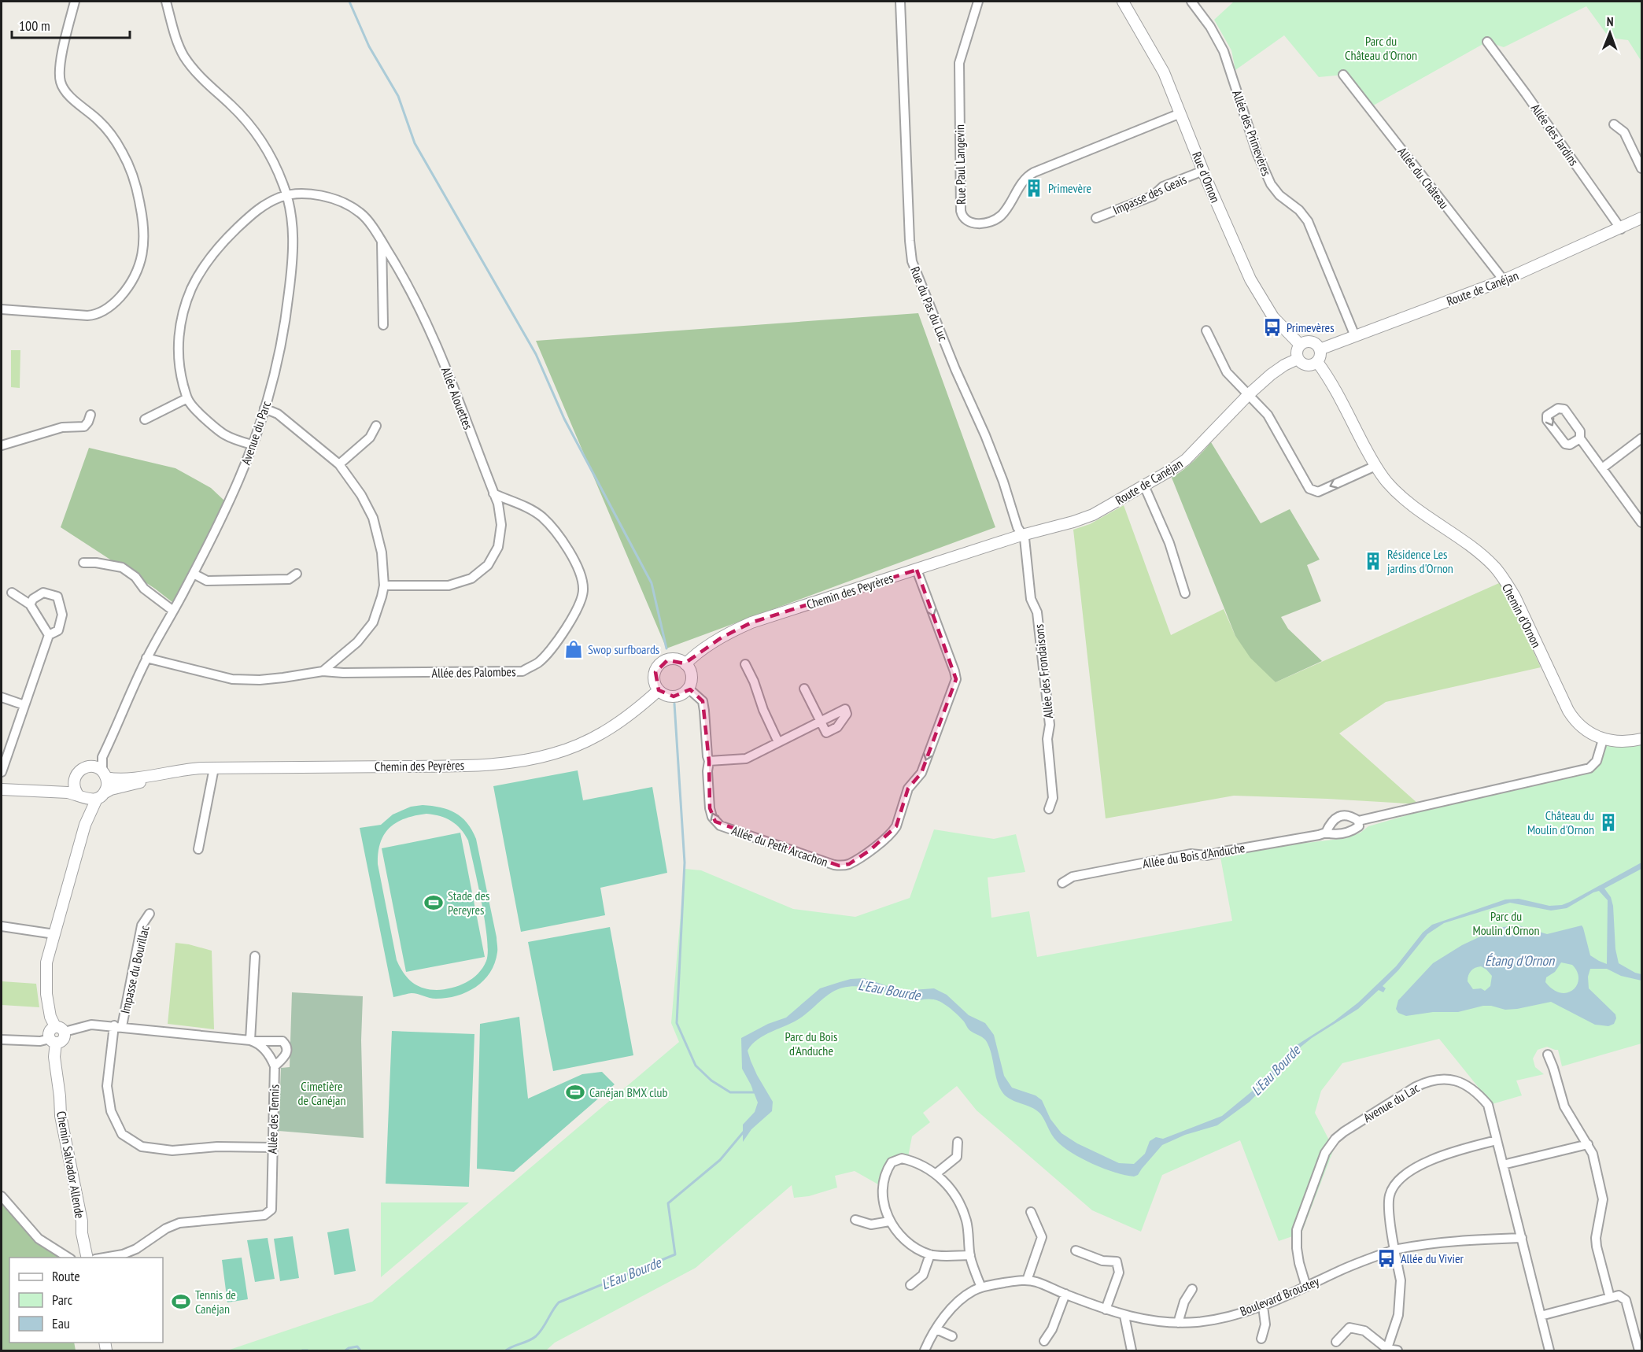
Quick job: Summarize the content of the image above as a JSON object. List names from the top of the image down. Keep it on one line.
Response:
{"streets":{"street":["Allée des Primevères","Allée des Jardins","Rue Paul Langevin","Rue d'Ornon","Allée du Château","Impasse des Geais","Route de Canéjan","Rue du Pas du Luc","Allée Alouettes","Avenue du Parc","Chemin des Peyrères","Chemin d'Ornon","Allée des Frondaisons","Allée des Palombes","Allée du Petit Arcachon","Allée du Bois d'Anduche","Impasse du Bourillac","Avenue du Lac","Allée des Tennis","Chemin Salvador Allende","Boulevard Broustey"]},"crossings":[["Allée des Primevères","Route de Canéjan"],["Allée des Jardins","Route de Canéjan"],["Rue Paul Langevin","Rue d'Ornon"],["Rue d'Ornon","Impasse des Geais"],["Rue d'Ornon","Route de Canéjan"],["Rue d'Ornon","Chemin d'Ornon"],["Allée du Château","Route de Canéjan"],["Route de Canéjan","Rue du Pas du Luc"],["Route de Canéjan","Chemin des Peyrères"],["Route de Canéjan","Chemin d'Ornon"],["Route de Canéjan","Allée des Frondaisons"],["Rue du Pas du Luc","Chemin des Peyrères"],["Rue du Pas du Luc","Allée des Frondaisons"],["Allée Alouettes","Avenue du Parc"],["Allée Alouettes","Allée des Palombes"],["Avenue du Parc","Chemin des Peyrères"],["Avenue du Parc","Allée des Palombes"],["Chemin des Peyrères","Allée des Frondaisons"],["Chemin des Peyrères","Allée du Petit Arcachon"],["Impasse du Bourillac","Allée des Tennis"],["Avenue du Lac","Boulevard Broustey"]],"water":["Étang d'Ornon","L'Eau Bourde"],"parks":["Parc du Château d'Ornon","Parc du Moulin d'Ornon","Parc du Bois d'Anduche","Cimetière de Canéjan"],"places":{"building":["Primevère","Résidence Les jardins d'Ornon","Château du Moulin d'Ornon"],"bus stop":["Primevères","Allée du Vivier"],"shop":["Swop surfboards"],"sports":["Stade des Pereyres","Canéjan BMX club","Tennis de Canéjan"]},"legend":["Route","Parc","Eau"],"scale_bar":"100 m","north":"top"}
